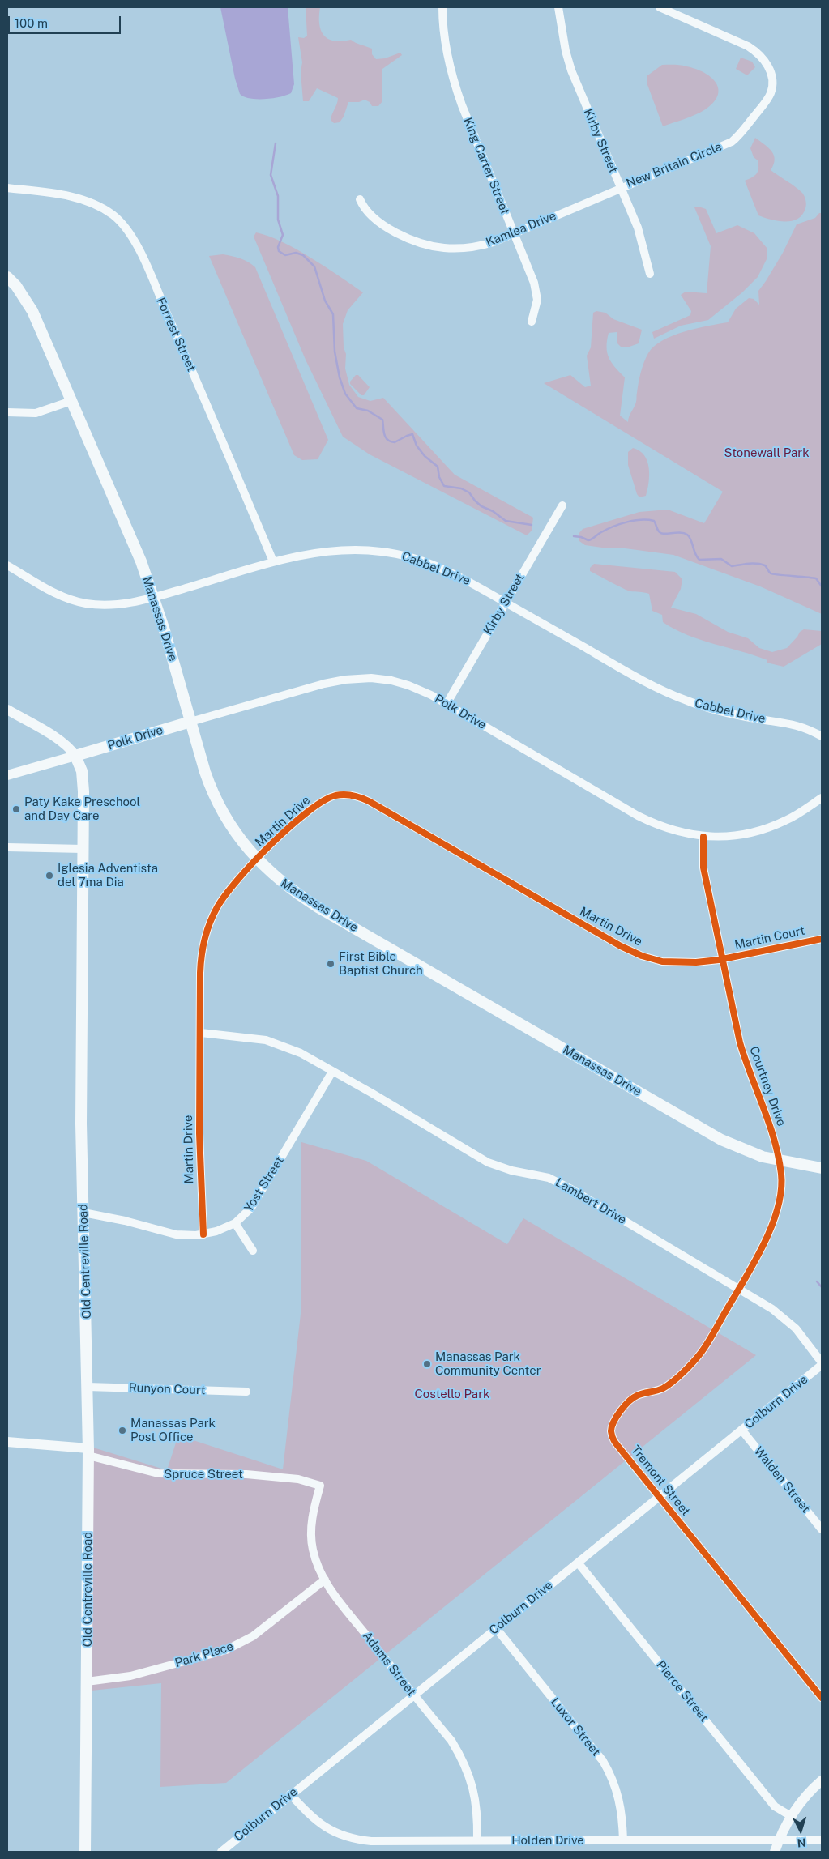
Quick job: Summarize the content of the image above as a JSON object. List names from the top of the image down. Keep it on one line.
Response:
{"streets":{"main road":["Manassas Drive","Polk Drive","Old Centreville Road"],"street":["Kirby Street","New Britain Circle","King Carter Street","Kamlea Drive","Forrest Street","Cabbel Drive","Martin Drive","Martin Court","Courtney Drive","Yost Street","Lambert Drive","Runyon Court","Colburn Drive","Spruce Street","Walden Street","Tremont Street","Park Place","Adams Street","Pierce Street","Luxor Street","Holden Drive"]},"crossings":[["Kirby Street","New Britain Circle"],["Kirby Street","Kamlea Drive"],["Kirby Street","Cabbel Drive"],["Kirby Street","Polk Drive"],["New Britain Circle","Kamlea Drive"],["King Carter Street","Kamlea Drive"],["Forrest Street","Cabbel Drive"],["Cabbel Drive","Manassas Drive"],["Manassas Drive","Polk Drive"],["Manassas Drive","Martin Drive"],["Manassas Drive","Courtney Drive"],["Polk Drive","Courtney Drive"],["Polk Drive","Old Centreville Road"],["Martin Drive","Martin Court"],["Martin Drive","Courtney Drive"],["Martin Drive","Yost Street"],["Martin Drive","Lambert Drive"],["Martin Court","Courtney Drive"],["Courtney Drive","Lambert Drive"],["Courtney Drive","Tremont Street"],["Yost Street","Lambert Drive"],["Yost Street","Old Centreville Road"],["Lambert Drive","Colburn Drive"],["Lambert Drive","Tremont Street"],["Old Centreville Road","Runyon Court"],["Old Centreville Road","Spruce Street"],["Old Centreville Road","Park Place"],["Colburn Drive","Walden Street"],["Colburn Drive","Tremont Street"],["Colburn Drive","Adams Street"],["Colburn Drive","Pierce Street"],["Colburn Drive","Luxor Street"],["Colburn Drive","Holden Drive"],["Spruce Street","Adams Street"],["Park Place","Adams Street"],["Adams Street","Holden Drive"],["Luxor Street","Holden Drive"]],"parks":["Stonewall Park","Costello Park"],"places":["Paty Kake Preschool and Day Care","Iglesia Adventista del 7ma Dia","First Bible Baptist Church","Manassas Park Community Center","Manassas Park Post Office"],"scale_bar":"100 m","north":"bottom"}
